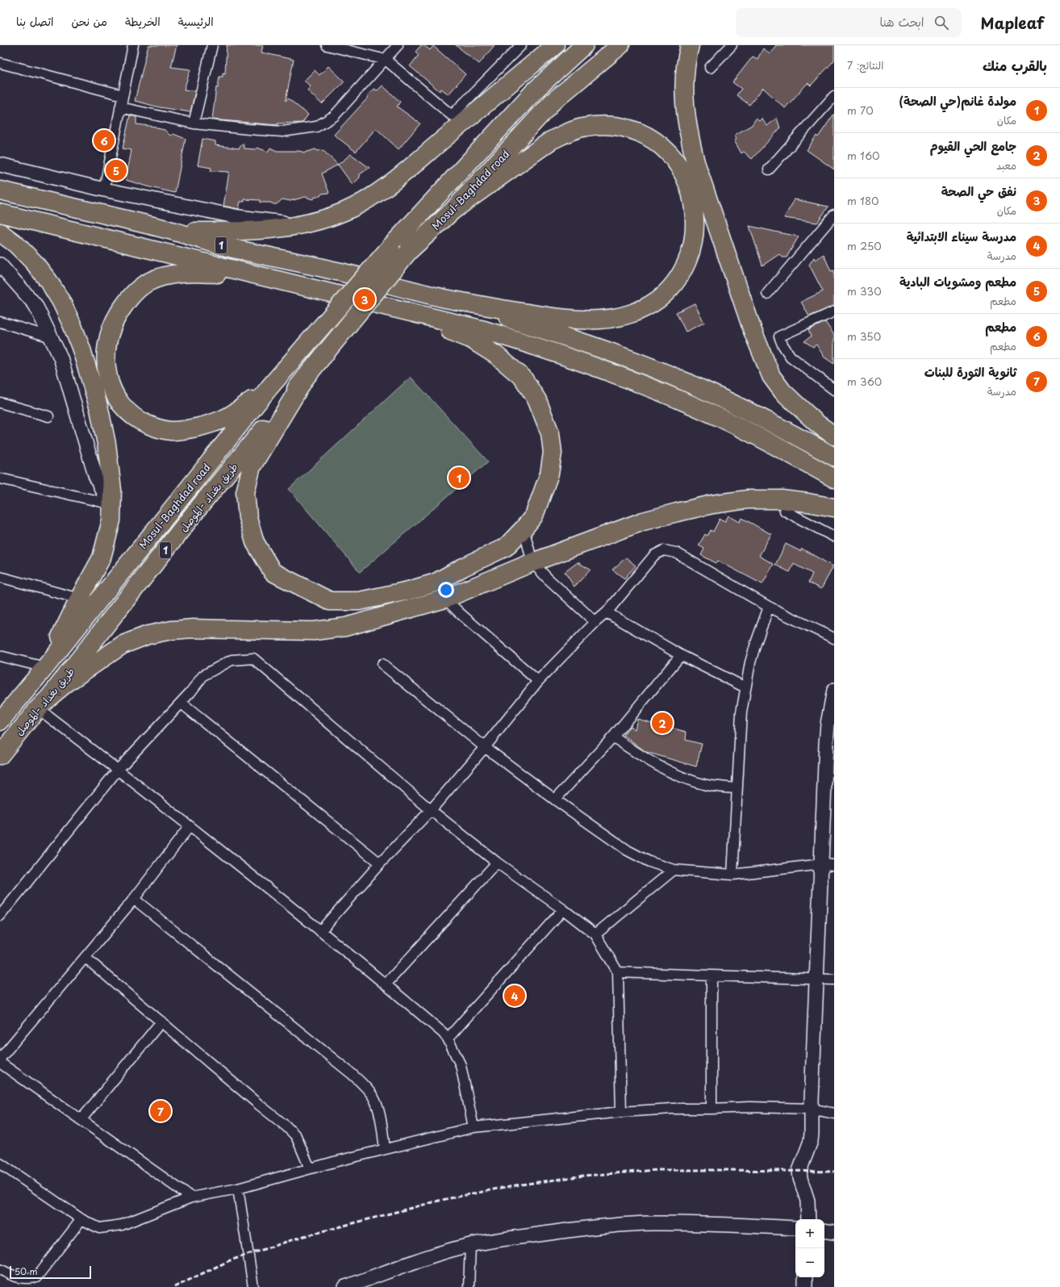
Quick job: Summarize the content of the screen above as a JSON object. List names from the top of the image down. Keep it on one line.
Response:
{"streets":{"highway":["Mosul-Baghdad road","1","طريق بغداد -الموصل"]},"crossings":[["Mosul-Baghdad road","طريق بغداد -الموصل"]],"scale_bar":"50 m","page":{"header":"Mapleaf","search":"ابحث هنا","nav":["الرئيسية","الخريطة","من نحن","اتصل بنا"],"heading":["بالقرب منك","النتائج: 7"],"list":[{"mark":"1","name":"مولدة غانم(حي الصحة)","note":"مكان","value":"70 m"},{"mark":"2","name":"جامع الحي القيوم","note":"معبد","value":"160 m"},{"mark":"3","name":"نفق حي الصحة","note":"مكان","value":"180 m"},{"mark":"4","name":"مدرسة سيناء الابتدائية","note":"مدرسة","value":"250 m"},{"mark":"5","name":"مطعم ومشويات البادية","note":"مطعم","value":"330 m"},{"mark":"6","name":"مطعم","note":"مطعم","value":"350 m"},{"mark":"7","name":"ثانوية الثورة للبنات","note":"مدرسة","value":"360 m"}],"pins":["6","5","3","1","2","4","7"],"map_buttons":["+","−"],"scale":"50 m"}}
